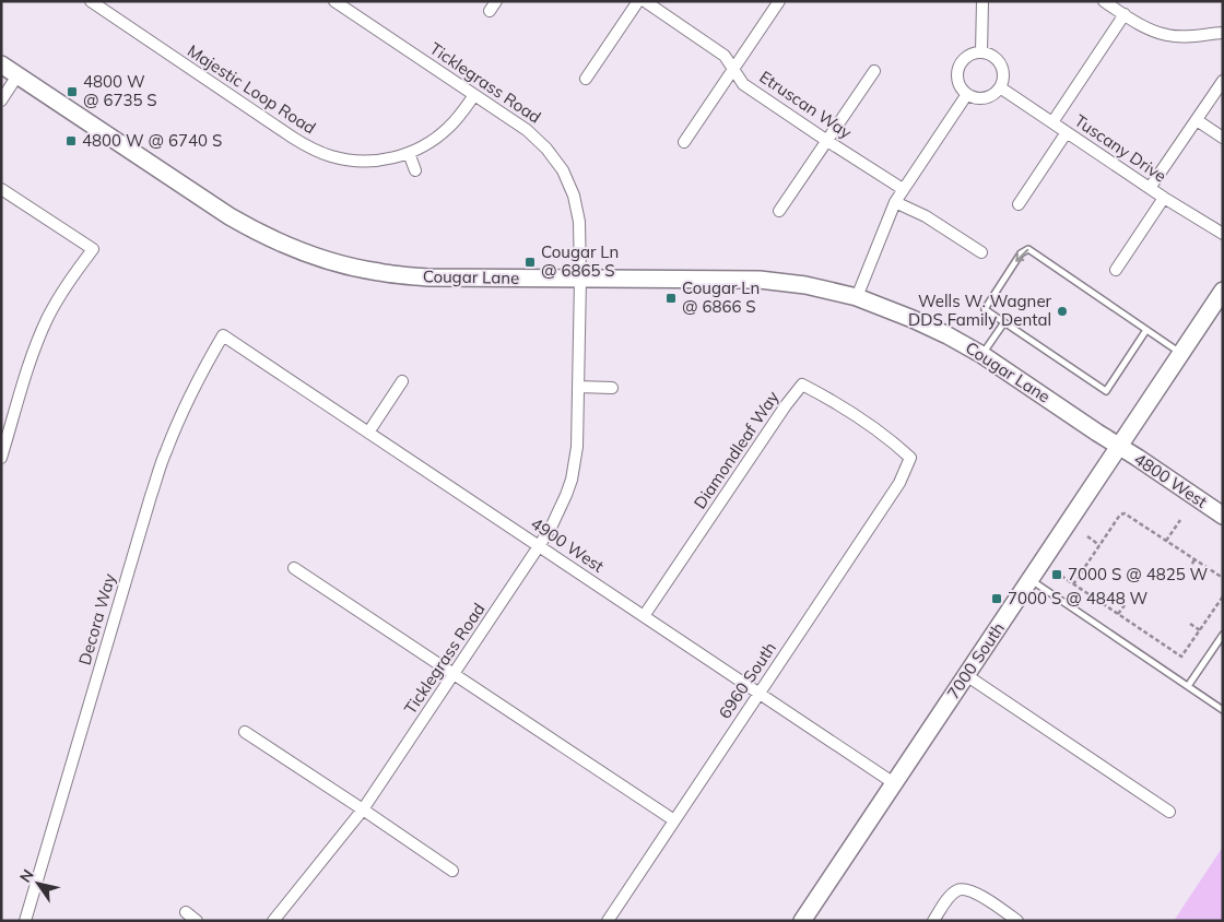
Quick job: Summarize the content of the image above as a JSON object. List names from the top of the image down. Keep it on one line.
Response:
{"streets":{"main road":["Cougar Lane","4800 West","7000 South"],"street":["Ticklegrass Road","Majestic Loop Road","Etruscan Way","Tuscany Drive","Diamondleaf Way","4900 West","Decora Way","6960 South"]},"crossings":[["Ticklegrass Road","Majestic Loop Road"],["Ticklegrass Road","Cougar Lane"],["Ticklegrass Road","4900 West"],["Cougar Lane","4800 West"],["Cougar Lane","7000 South"],["Diamondleaf Way","4900 West"],["Diamondleaf Way","6960 South"],["4800 West","7000 South"],["4900 West","Decora Way"],["4900 West","7000 South"],["4900 West","6960 South"]],"places":{"transit":["4800 W @ 6735 S","4800 W @ 6740 S","Cougar Ln @ 6865 S","Cougar Ln @ 6866 S","7000 S @ 4825 W","7000 S @ 4848 W"],"other":["Wells W. Wagner DDS Family Dental"]},"north":"top left"}
